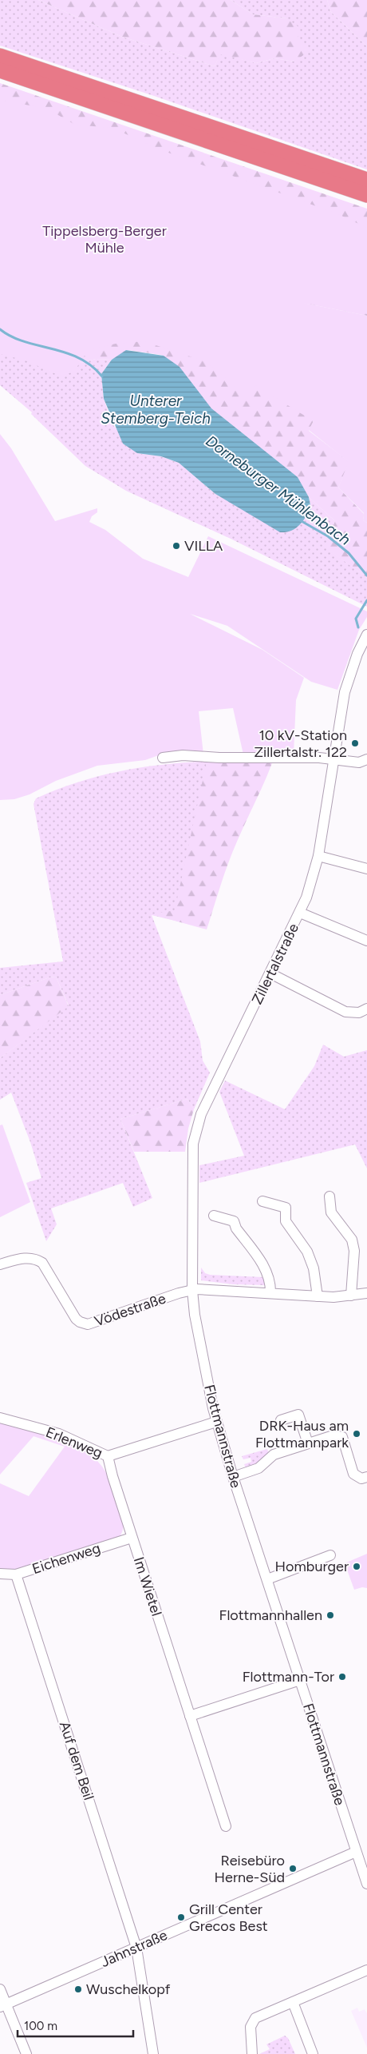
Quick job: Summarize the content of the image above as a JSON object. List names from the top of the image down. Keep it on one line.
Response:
{"streets":{"street":["Zillertalstraße","Vödestraße","Flottmannstraße","Erlenweg","Eichenweg","Im Wietel","Auf dem Beil","Jahnstraße"]},"crossings":[["Zillertalstraße","Vödestraße"],["Zillertalstraße","Flottmannstraße"],["Vödestraße","Flottmannstraße"],["Flottmannstraße","Erlenweg"],["Flottmannstraße","Jahnstraße"],["Erlenweg","Im Wietel"],["Eichenweg","Im Wietel"],["Eichenweg","Auf dem Beil"],["Auf dem Beil","Jahnstraße"]],"water":["Unterer Stemberg-Teich","Dorneburger Mühlenbach"],"parks":["Tippelsberg-Berger Mühle"],"places":["VILLA","10 kV-Station Zillertalstr. 122","DRK-Haus am Flottmannpark","Homburger","Flottmannhallen","Flottmann-Tor","Reisebüro Herne-Süd","Grill Center Grecos Best","Wuschelkopf"],"scale_bar":"100 m"}
